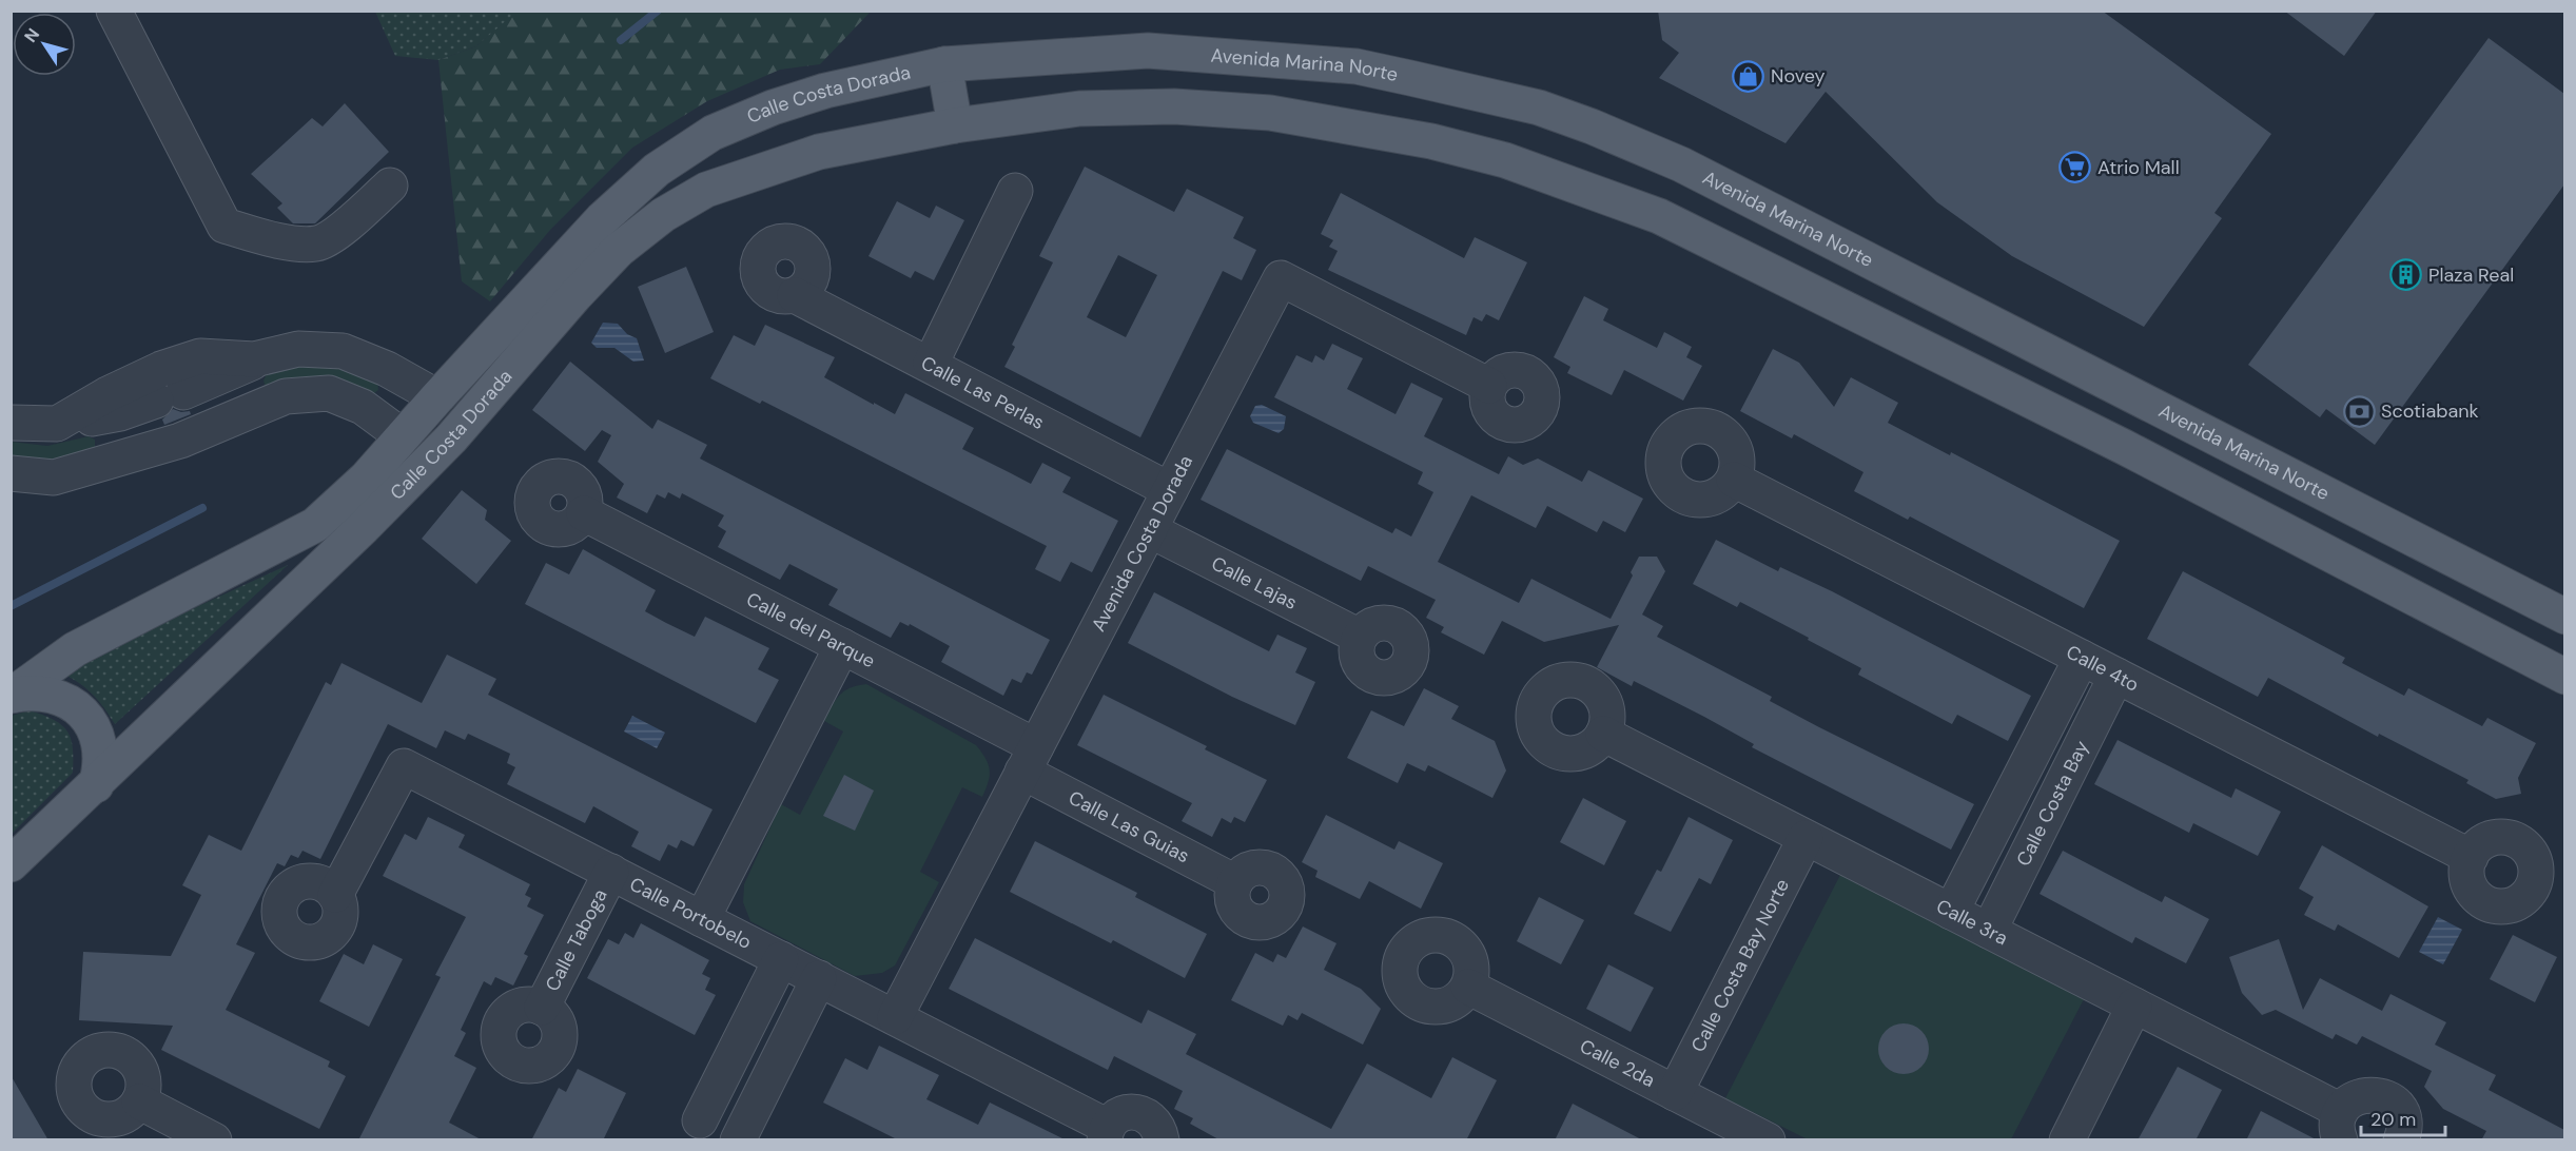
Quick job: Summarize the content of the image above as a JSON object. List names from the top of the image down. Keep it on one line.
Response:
{"streets":{"main road":["Avenida Marina Norte","Calle Costa Dorada"],"street":["Calle Las Perlas","Avenida Costa Dorada","Calle Lajas","Calle del Parque","Calle 4to","Calle Costa Bay","Calle Las Guias","Calle Portobelo","Calle 3ra","Calle Taboga","Calle Costa Bay Norte","Calle 2da"]},"crossings":[["Avenida Marina Norte","Calle Costa Dorada"],["Calle Las Perlas","Avenida Costa Dorada"],["Avenida Costa Dorada","Calle Lajas"],["Avenida Costa Dorada","Calle del Parque"],["Avenida Costa Dorada","Calle Las Guias"],["Avenida Costa Dorada","Calle Portobelo"],["Calle del Parque","Calle Las Guias"],["Calle 4to","Calle Costa Bay"],["Calle Costa Bay","Calle 3ra"],["Calle Portobelo","Calle Taboga"],["Calle 3ra","Calle Costa Bay Norte"],["Calle Costa Bay Norte","Calle 2da"]],"places":{"shop":["Novey"],"supermarket":["Atrio Mall"],"building":["Plaza Real"],"bank":["Scotiabank"]},"scale_bar":"20 m","north":"top left"}
